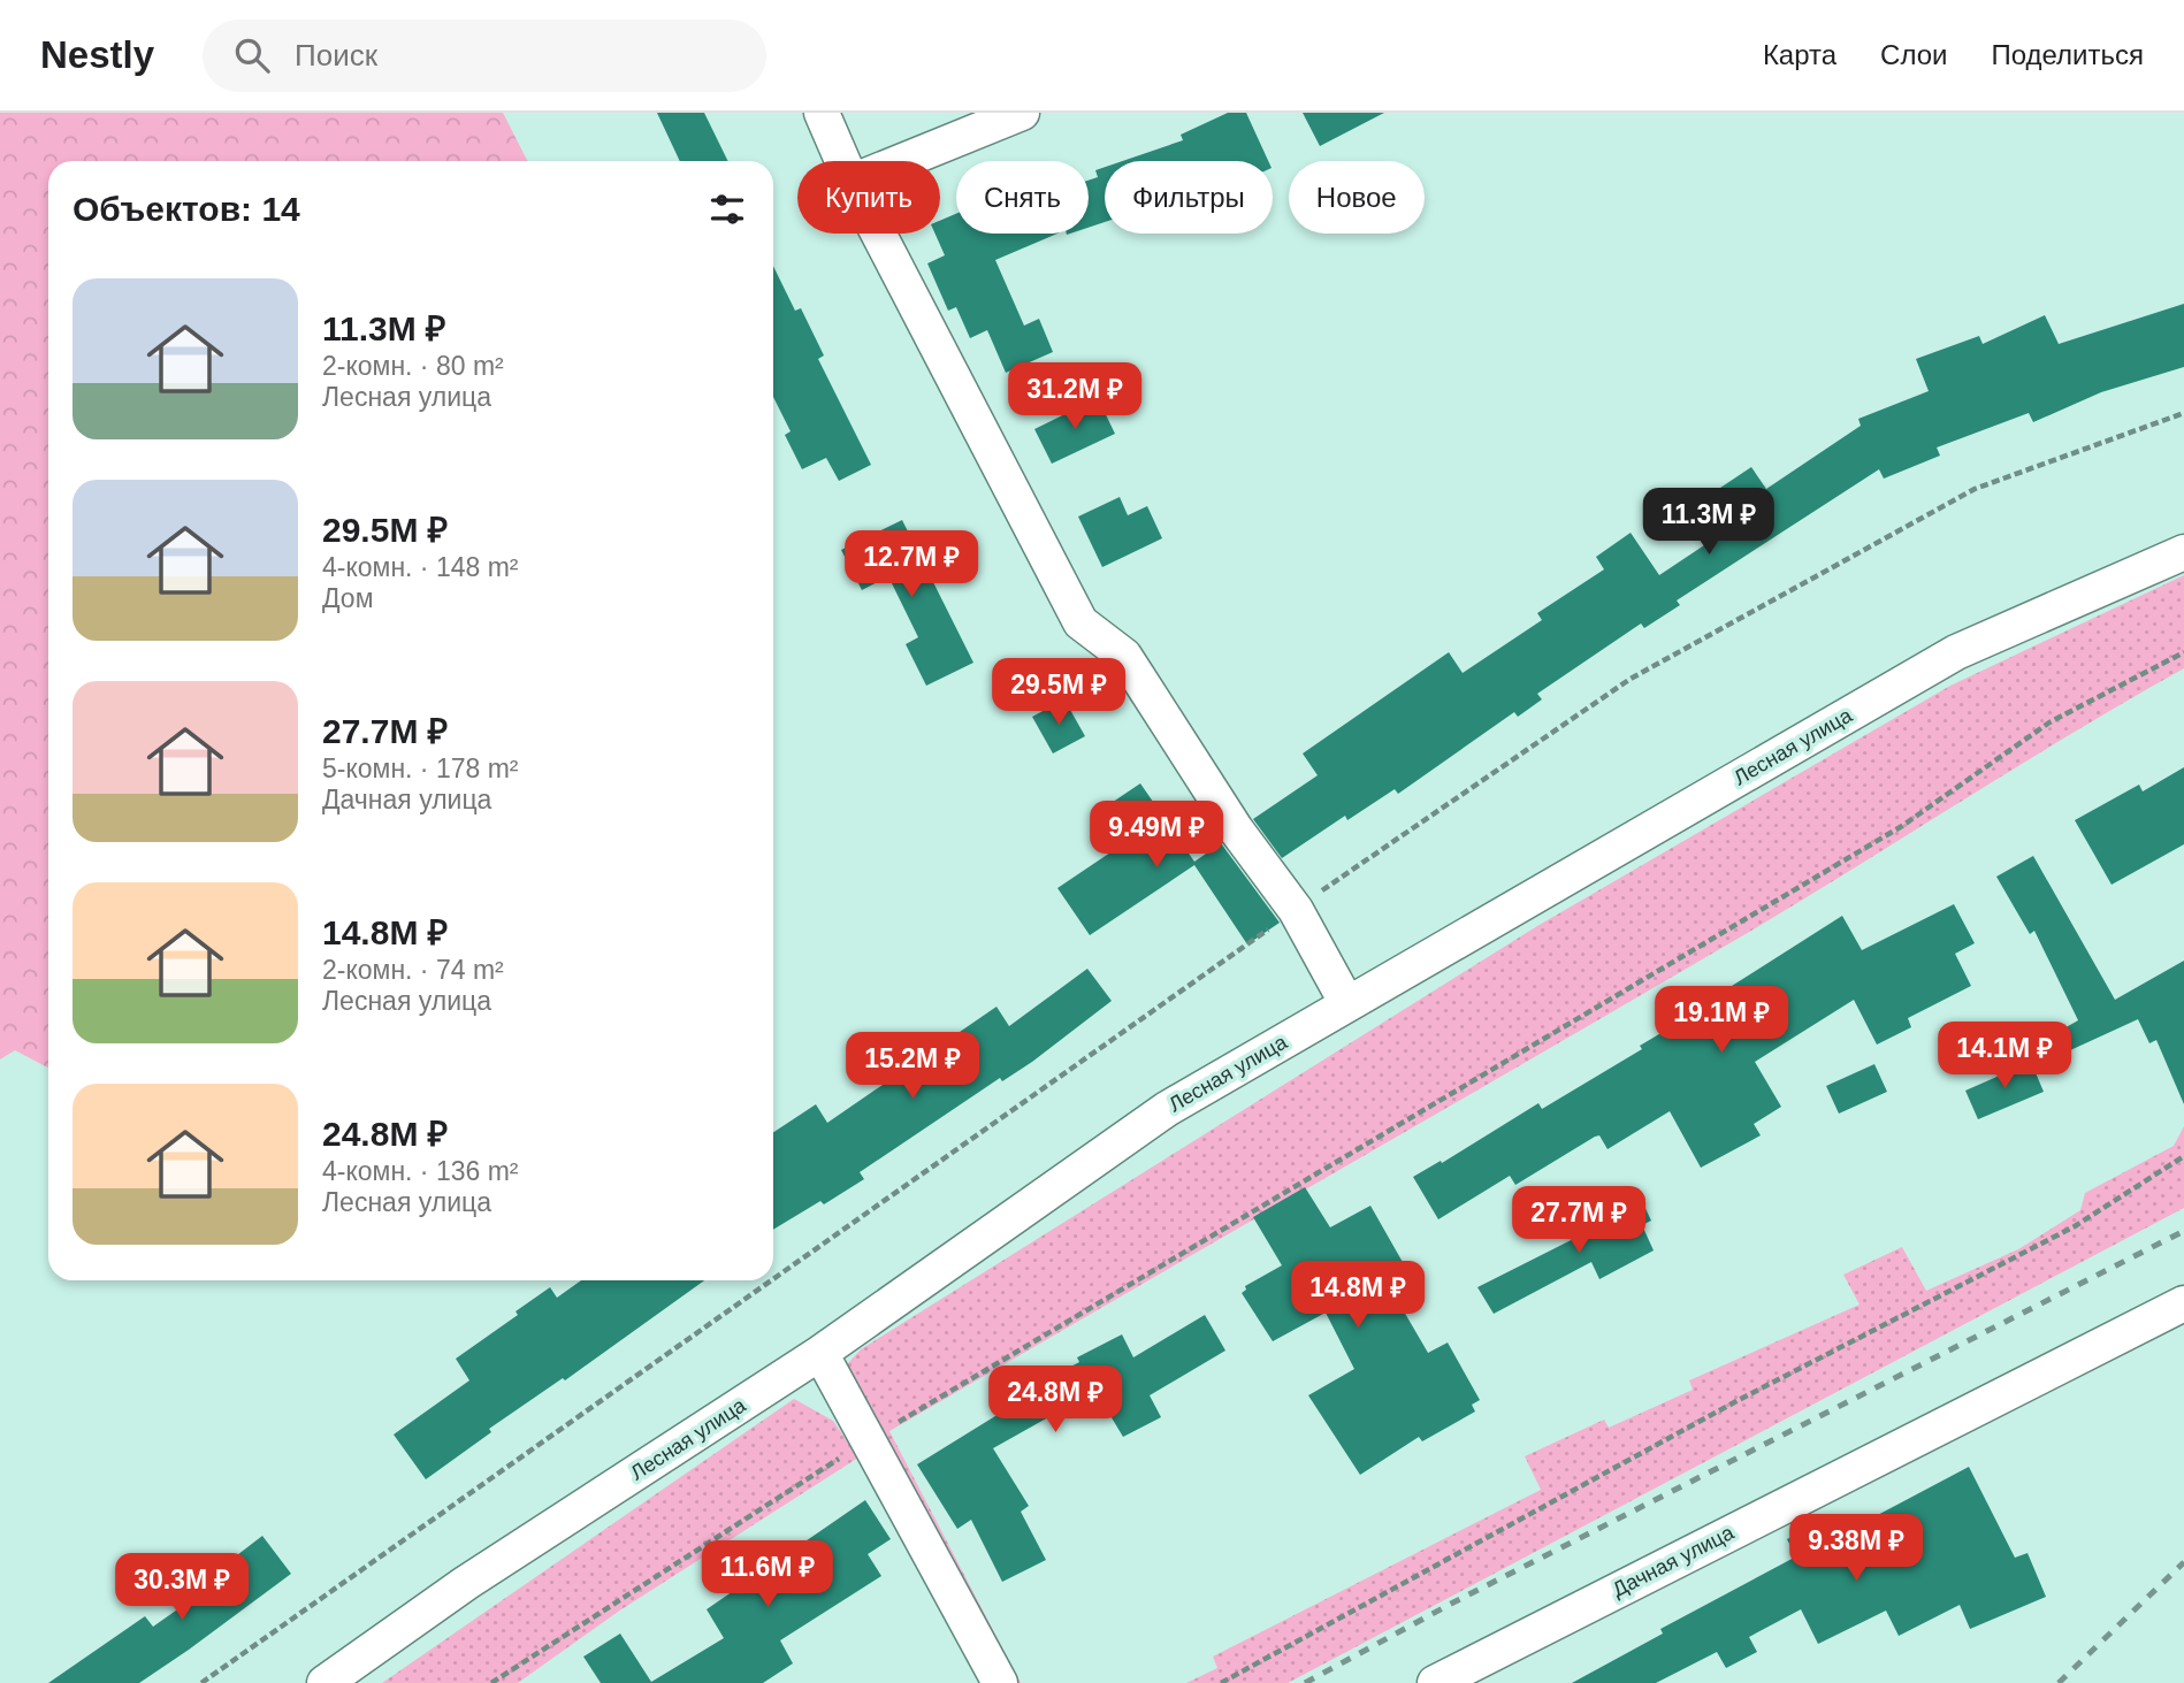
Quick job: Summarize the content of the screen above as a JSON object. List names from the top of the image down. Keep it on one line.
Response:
{"streets":{"street":["Лесная улица","Дачная улица"]},"page":{"header":"Nestly","search":"Поиск","nav":["Карта","Слои","Поделиться"],"chip":["Купить","Снять","Фильтры","Новое"],"heading":"Объектов: 14","list":[{"name":"11.3M ₽","note":"2-комн. · 80 m² · Лесная улица"},{"name":"29.5M ₽","note":"4-комн. · 148 m² · Дом"},{"name":"27.7M ₽","note":"5-комн. · 178 m² · Дачная улица"},{"name":"14.8M ₽","note":"2-комн. · 74 m² · Лесная улица"},{"name":"24.8M ₽","note":"4-комн. · 136 m² · Лесная улица"}],"price":["31.2M ₽","11.3M ₽","12.7M ₽","29.5M ₽","9.49M ₽","19.1M ₽","14.1M ₽","15.2M ₽","27.7M ₽","14.8M ₽","24.8M ₽","9.38M ₽","11.6M ₽","30.3M ₽"]}}
